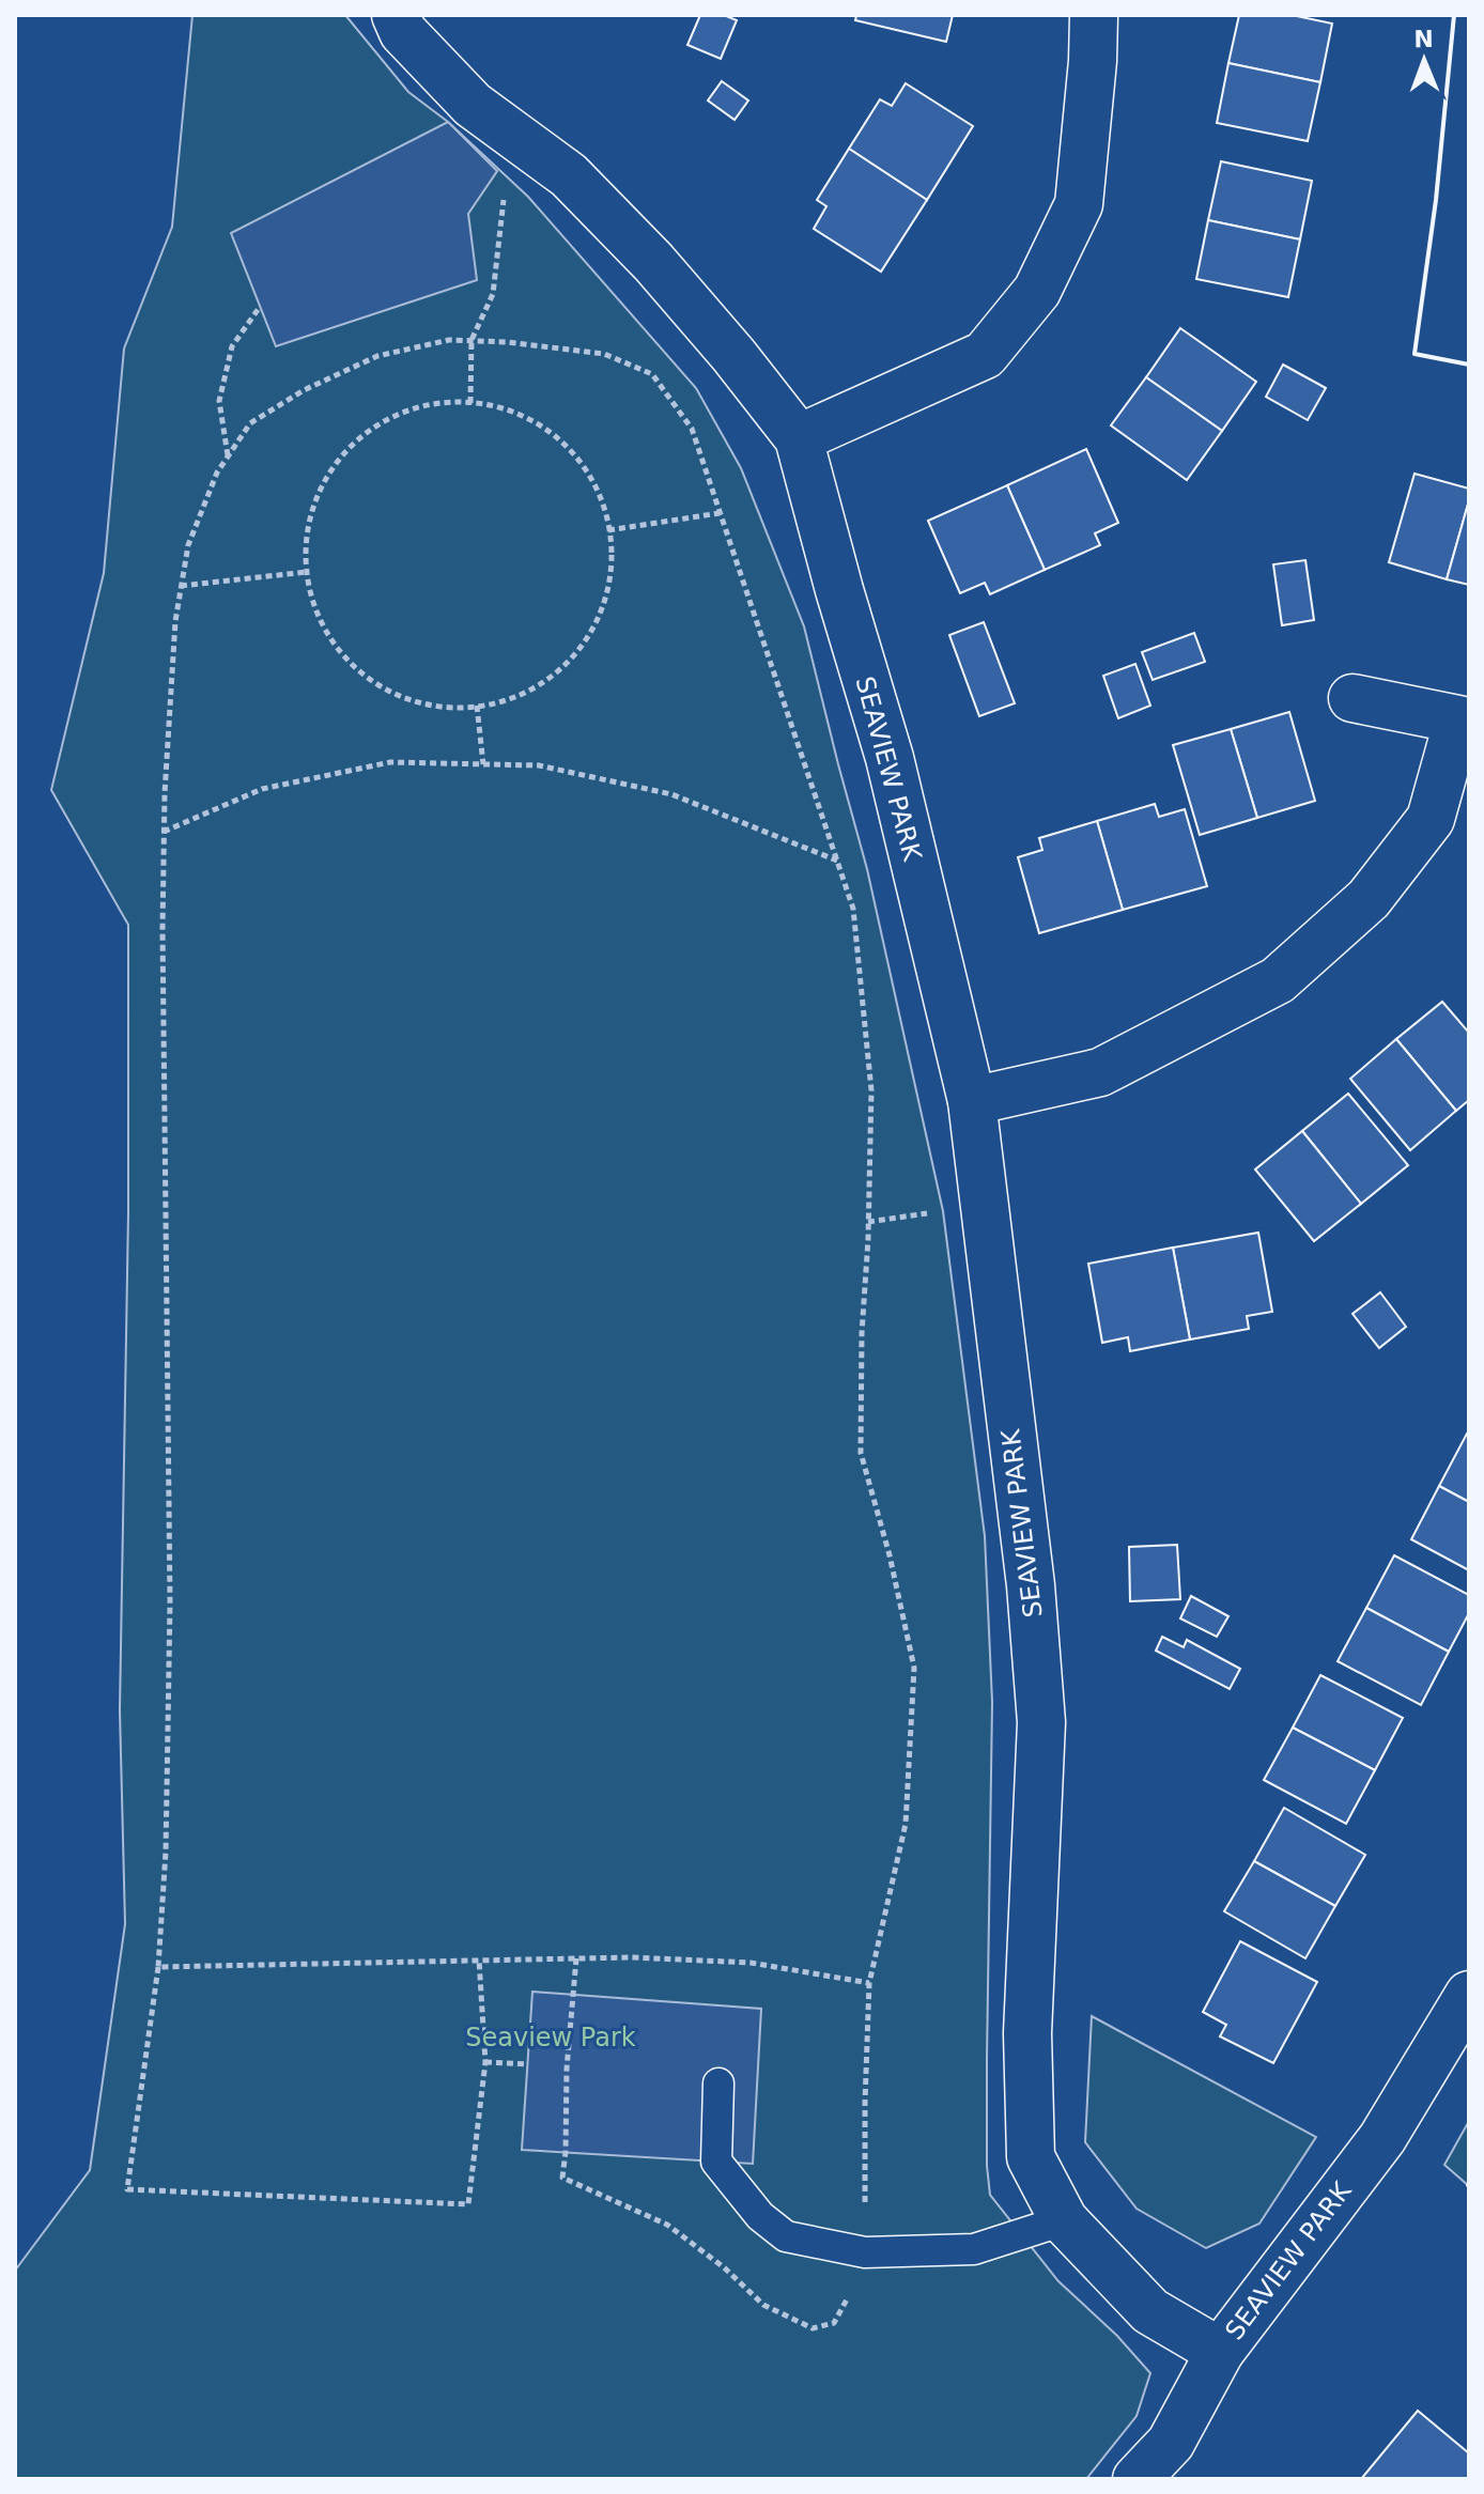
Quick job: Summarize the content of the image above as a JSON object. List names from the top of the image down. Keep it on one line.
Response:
{"streets":{"street":["SEAVIEW PARK"]},"parks":["Seaview Park"],"north":"top"}
